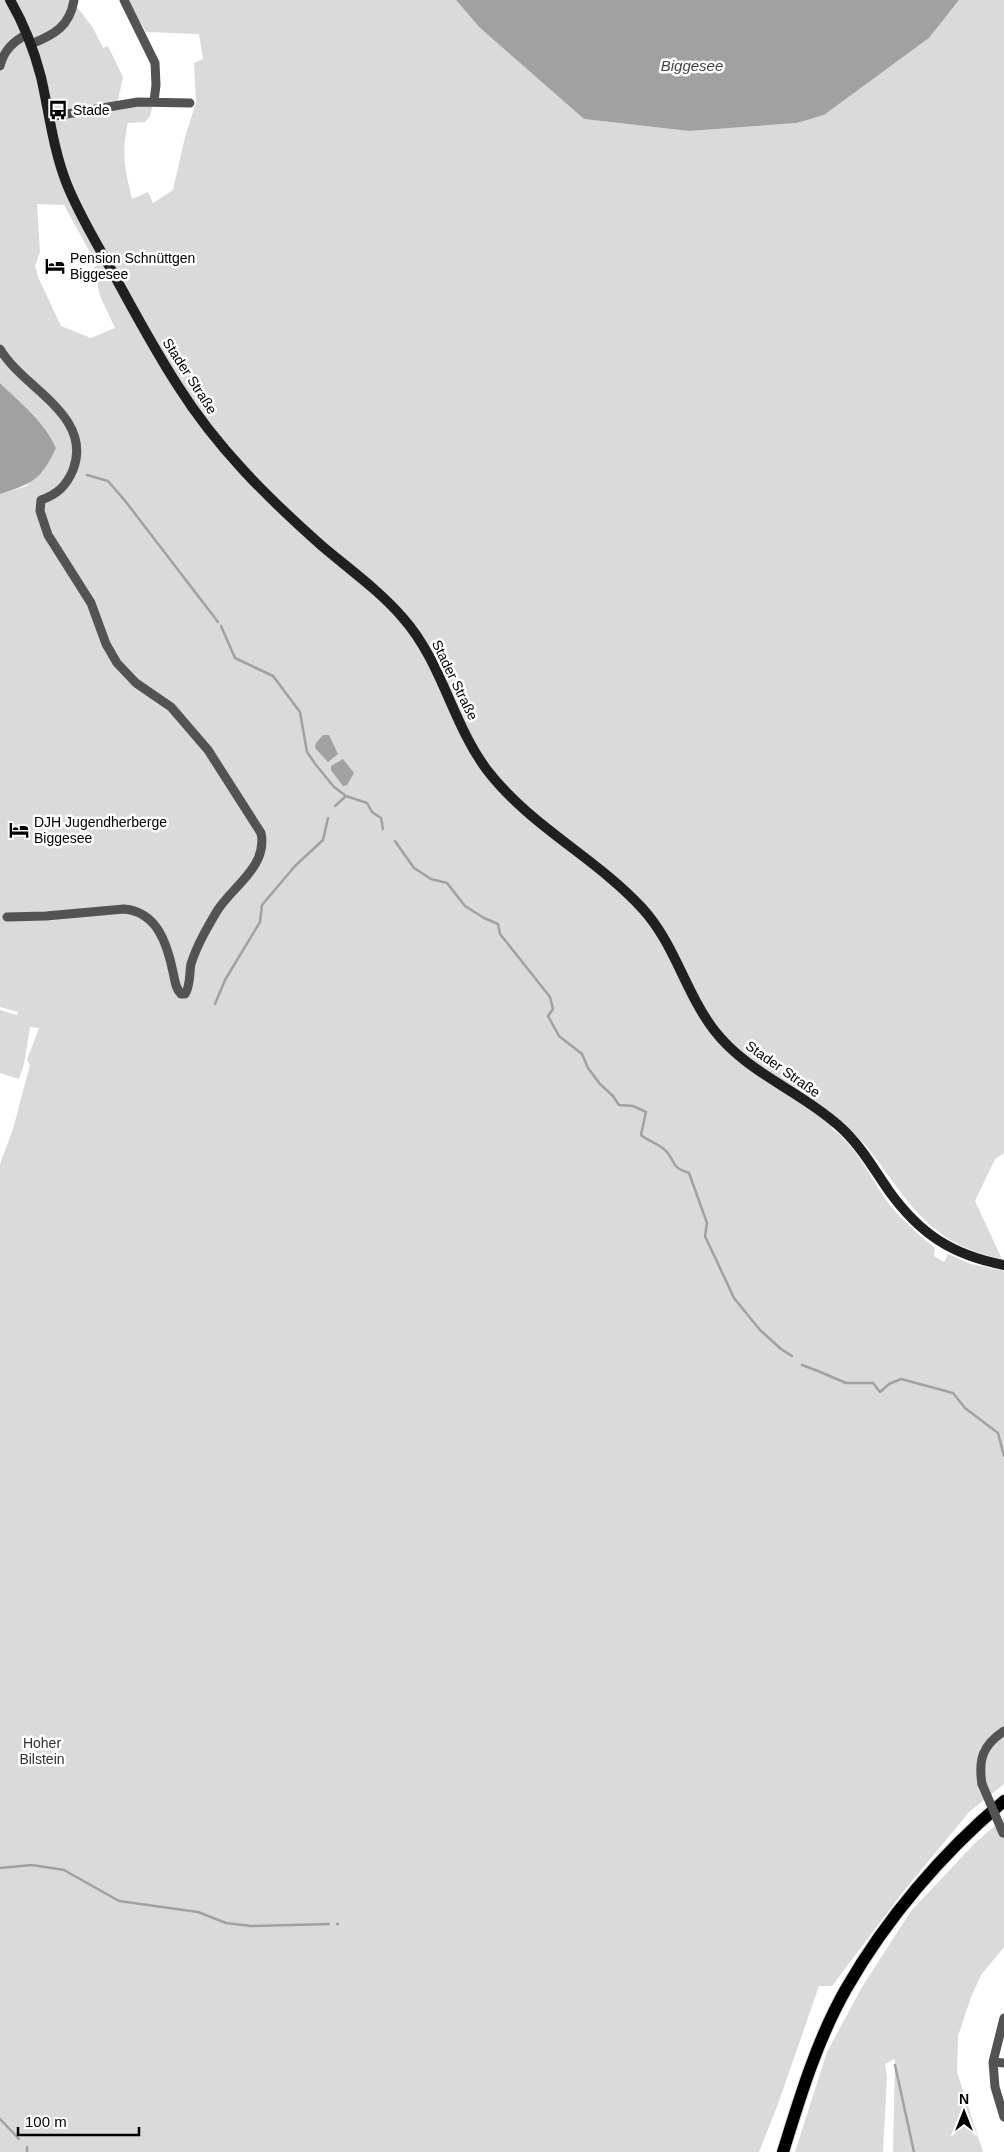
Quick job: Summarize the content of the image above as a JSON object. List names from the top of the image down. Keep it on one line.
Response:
{"streets":{"street":["Stader Straße"]},"water":["Biggesee"],"parks":["Hoher Bilstein"],"places":{"bus stop":["Stade"],"hotel":["Pension Schnüttgen Biggesee","DJH Jugendherberge Biggesee"]},"scale_bar":"100 m","north":"top"}
